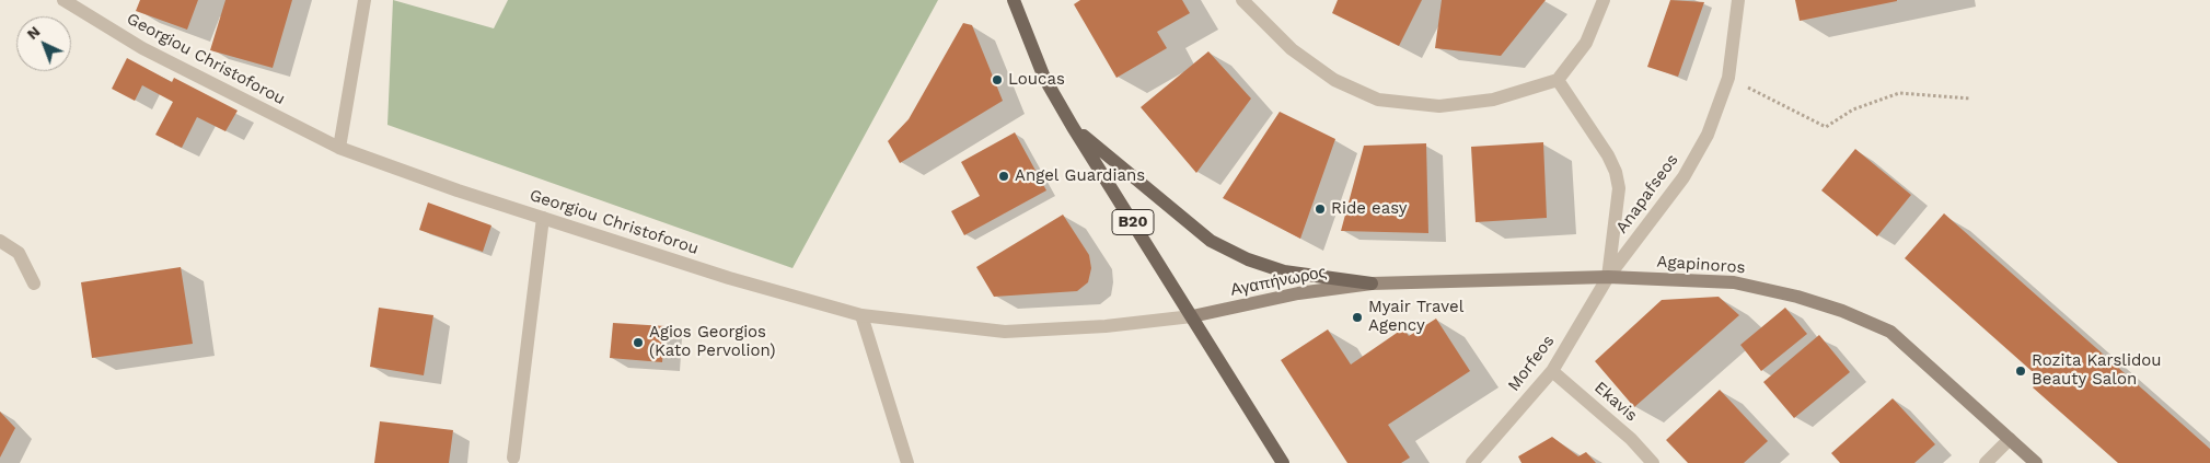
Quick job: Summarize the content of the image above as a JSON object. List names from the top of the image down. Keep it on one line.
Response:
{"streets":{"main road":["B20","Agapinoros","Αγαπήνωρος"],"street":["Georgiou Christoforou","Anapafseos","Morfeos","Ekavis"]},"crossings":[["Georgiou Christoforou","B20"],["Georgiou Christoforou","Αγαπήνωρος"],["Anapafseos","Agapinoros"],["Anapafseos","Morfeos"],["B20","Αγαπήνωρος"],["Agapinoros","Αγαπήνωρος"],["Agapinoros","Morfeos"],["Morfeos","Ekavis"]],"places":["Loucas","Angel Guardians","Ride easy","Myair Travel Agency","Agios Georgios (Kato Pervolion)","Rozita Karslidou Beauty Salon"],"north":"top left"}
